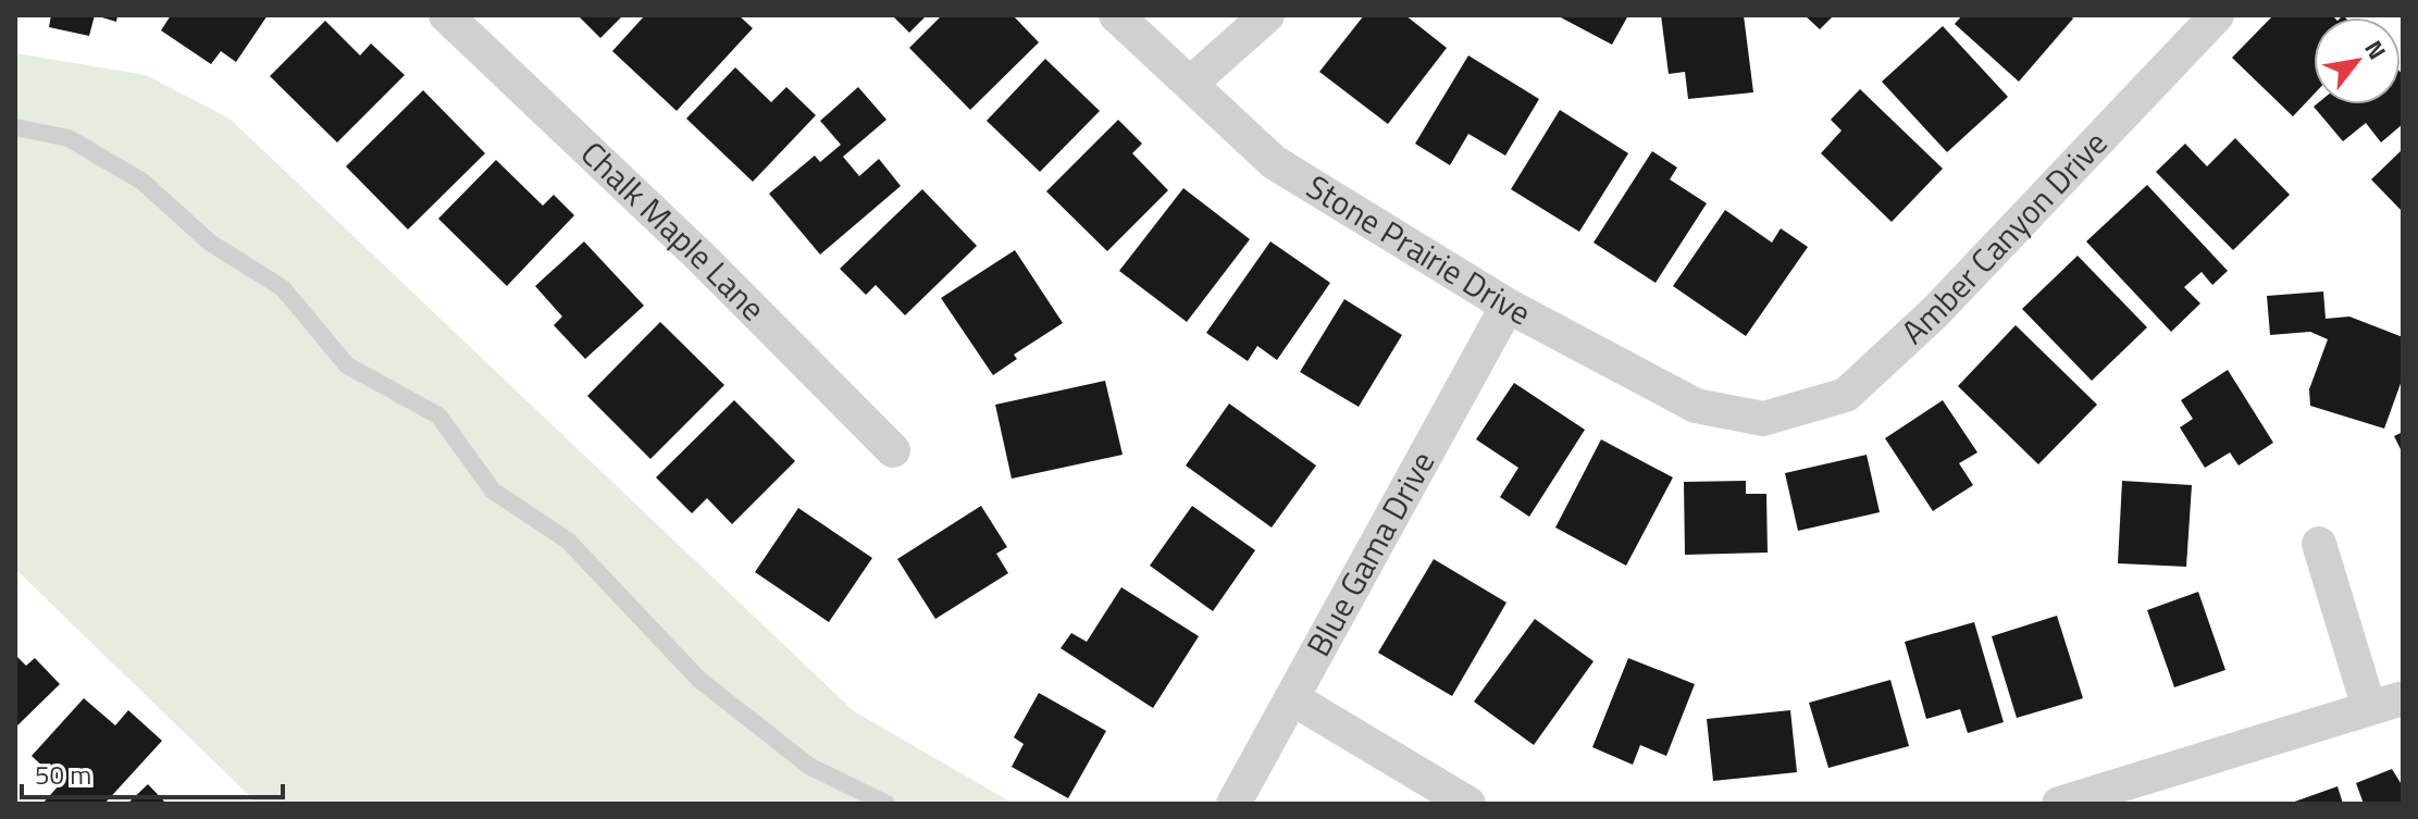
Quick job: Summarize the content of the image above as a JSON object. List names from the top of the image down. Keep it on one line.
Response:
{"streets":{"street":["Chalk Maple Lane","Amber Canyon Drive","Stone Prairie Drive","Blue Gama Drive"]},"crossings":[["Amber Canyon Drive","Stone Prairie Drive"],["Stone Prairie Drive","Blue Gama Drive"]],"scale_bar":"50 m","north":"top right"}
